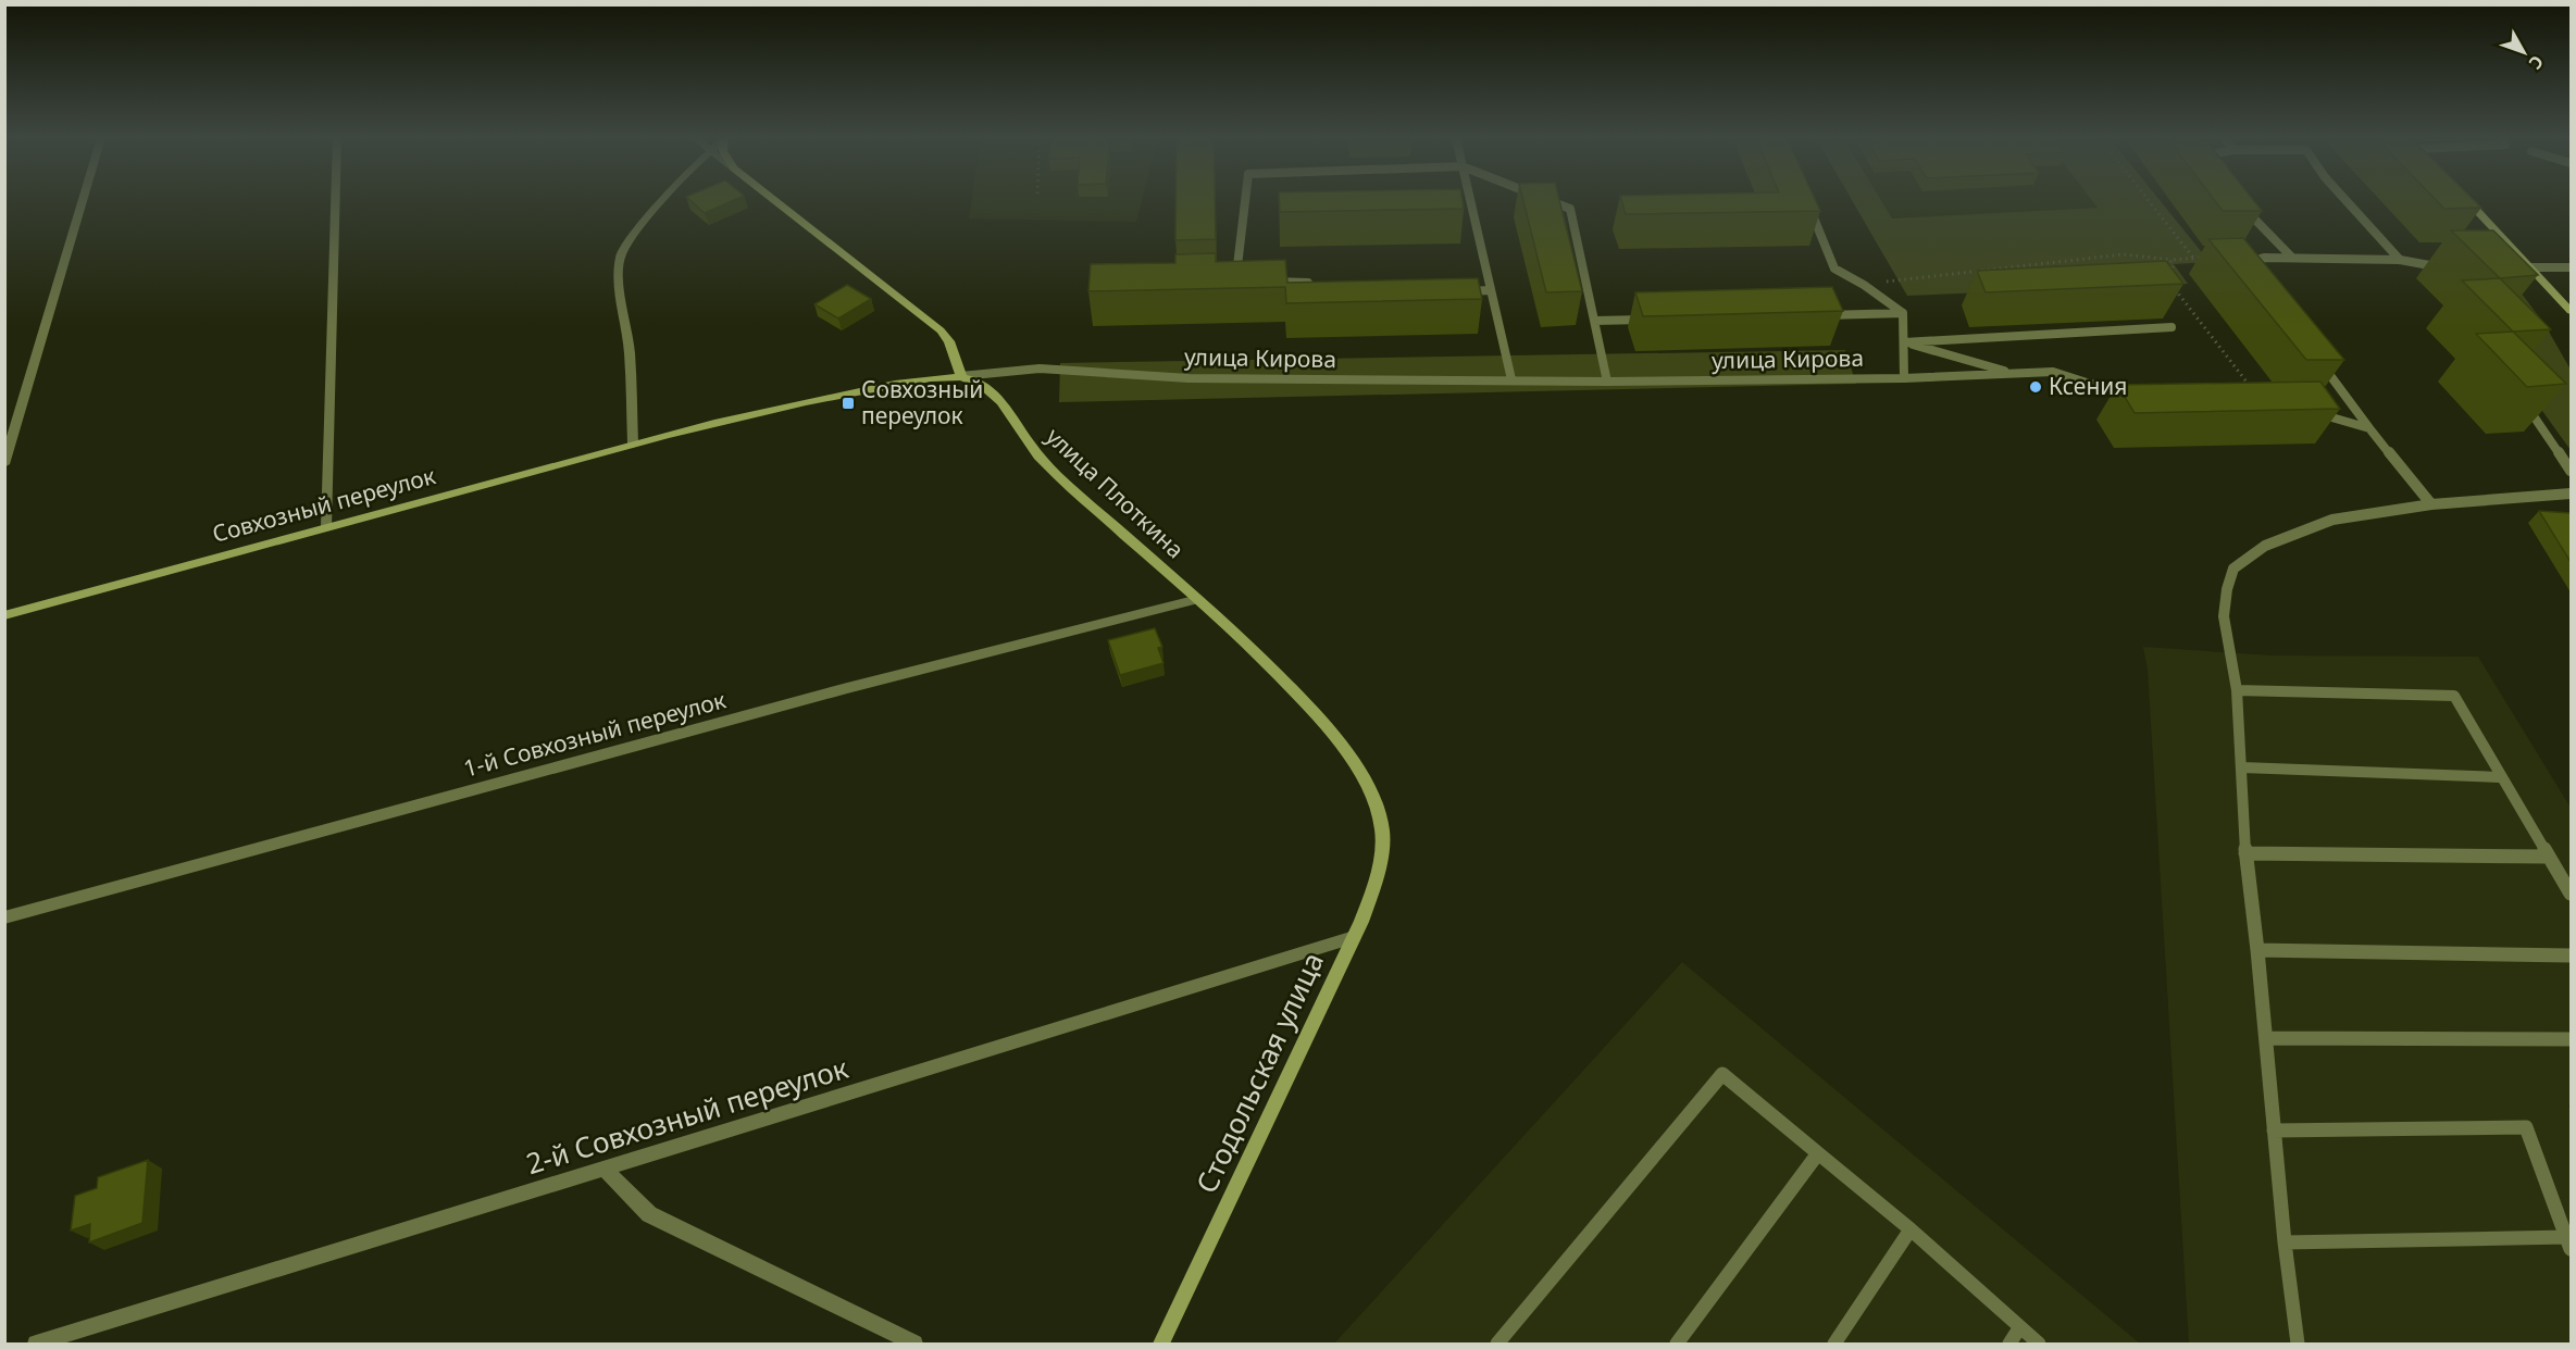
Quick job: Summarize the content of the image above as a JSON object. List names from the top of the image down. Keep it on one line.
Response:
{"streets":{"street":["улица Плоткина","Совхозный переулок","1-й Совхозный переулок","Стодольская улица","2-й Совхозный переулок"],"lane":["улица Кирова"]},"crossings":[["улица Кирова","улица Плоткина"],["улица Кирова","Совхозный переулок"],["улица Плоткина","Совхозный переулок"],["улица Плоткина","1-й Совхозный переулок"],["улица Плоткина","Стодольская улица"],["Стодольская улица","2-й Совхозный переулок"]],"places":{"other":["Ксения"],"transit":["Совхозный переулок"]},"north":"bottom right"}
